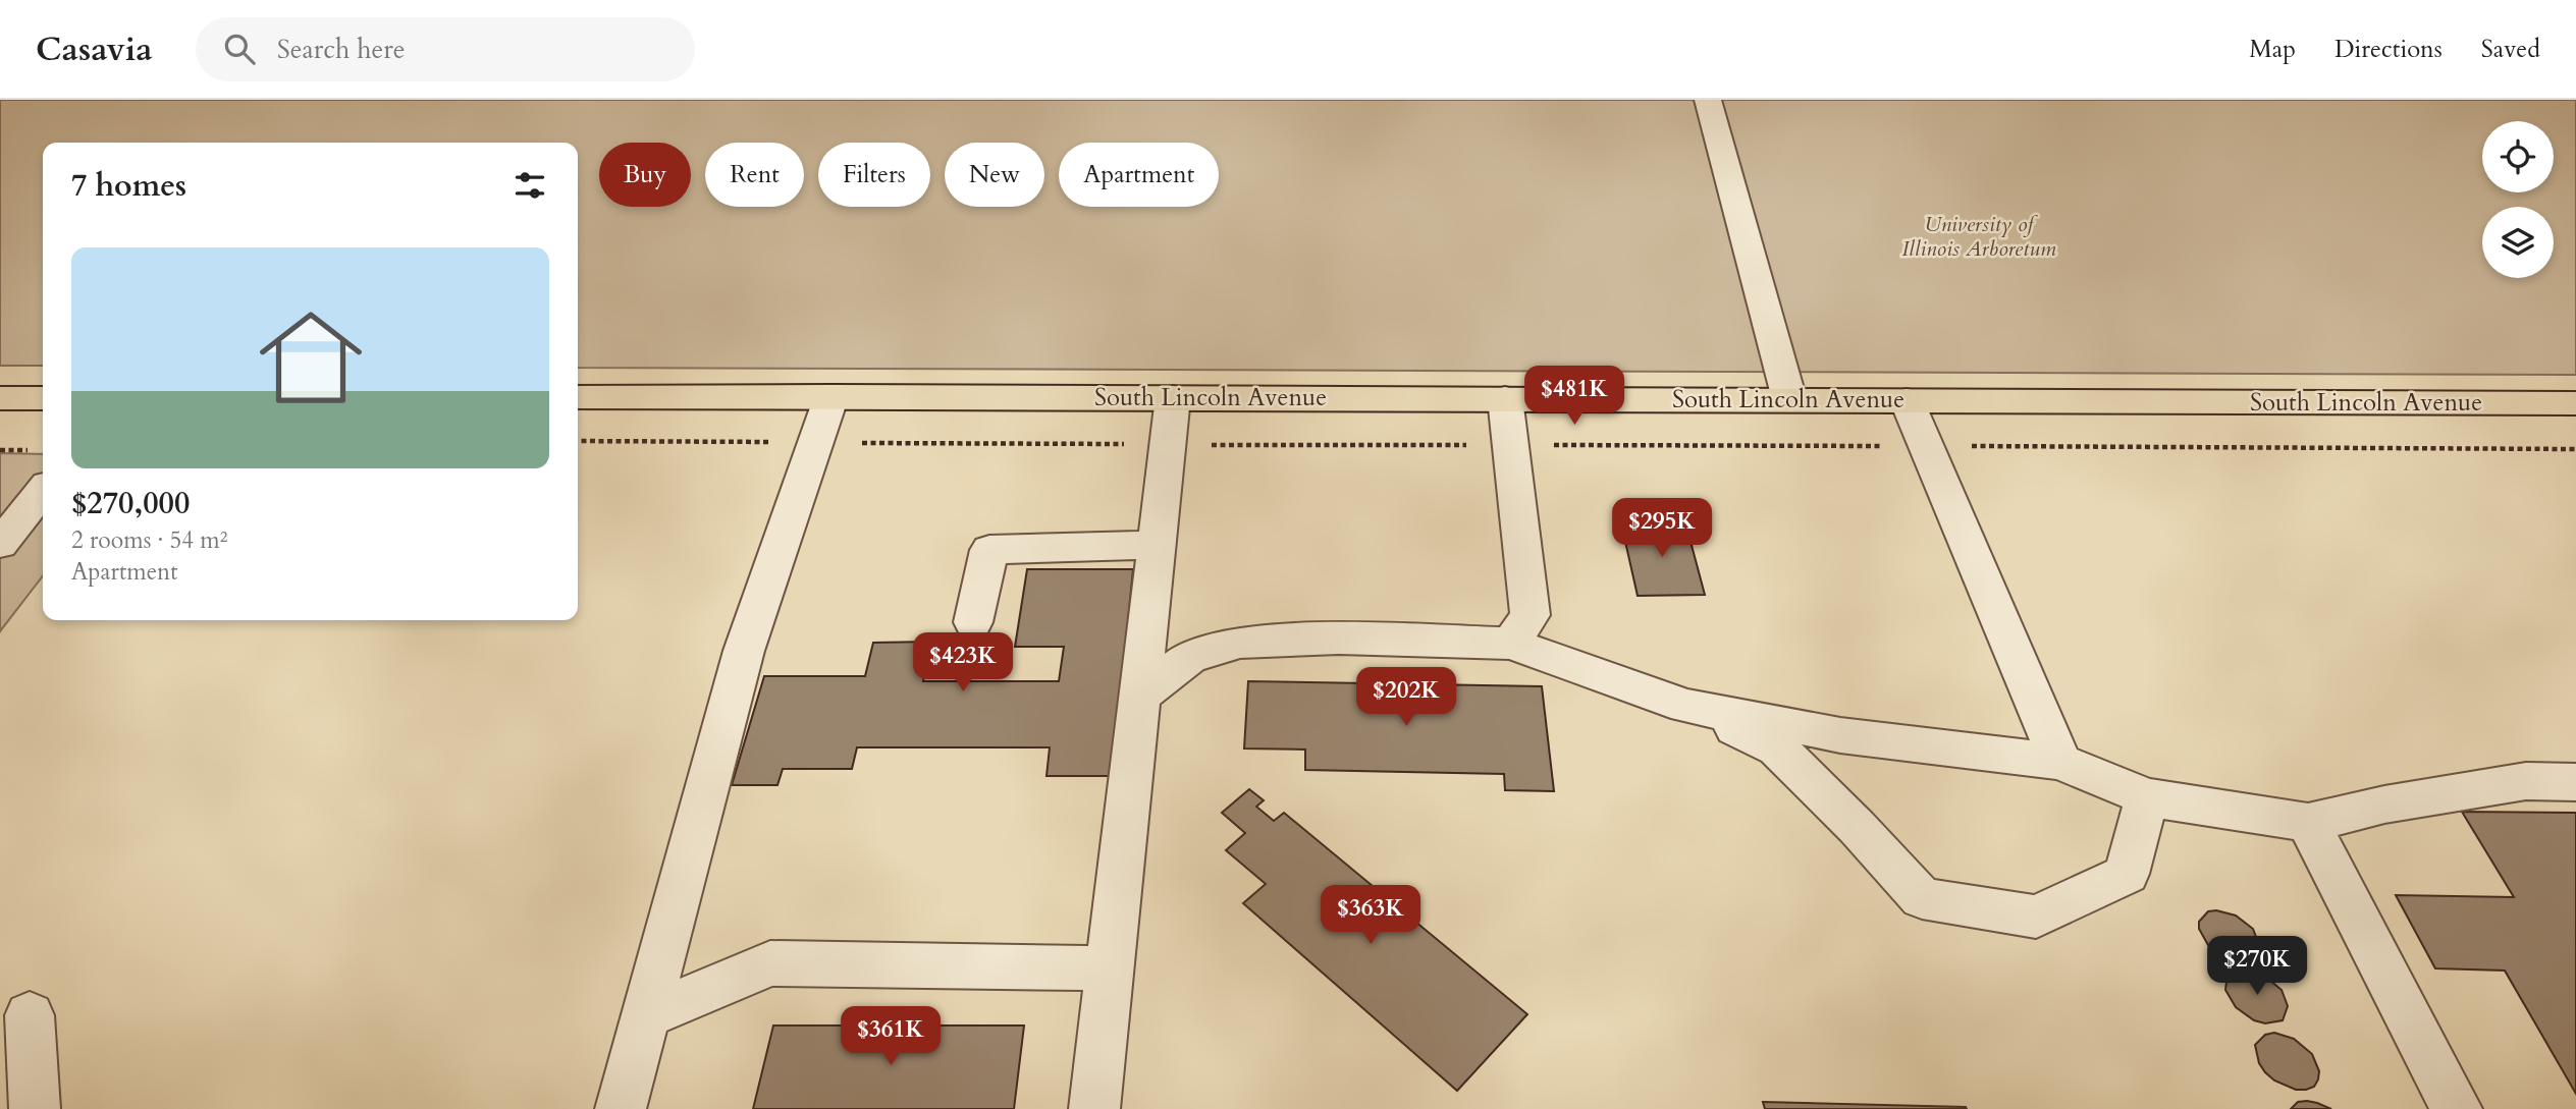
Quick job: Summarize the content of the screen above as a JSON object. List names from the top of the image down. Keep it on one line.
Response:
{"streets":{"main road":["South Lincoln Avenue"]},"parks":["University of Illinois Arboretum"],"page":{"header":"Casavia","search":"Search here","nav":["Map","Directions","Saved"],"chip":["Buy","Rent","Filters","New","Apartment"],"heading":"7 homes","list":[{"name":"$270,000","note":"2 rooms · 54 m² · Apartment"}],"price":["$481K","$295K","$423K","$202K","$363K","$270K","$361K"]}}
